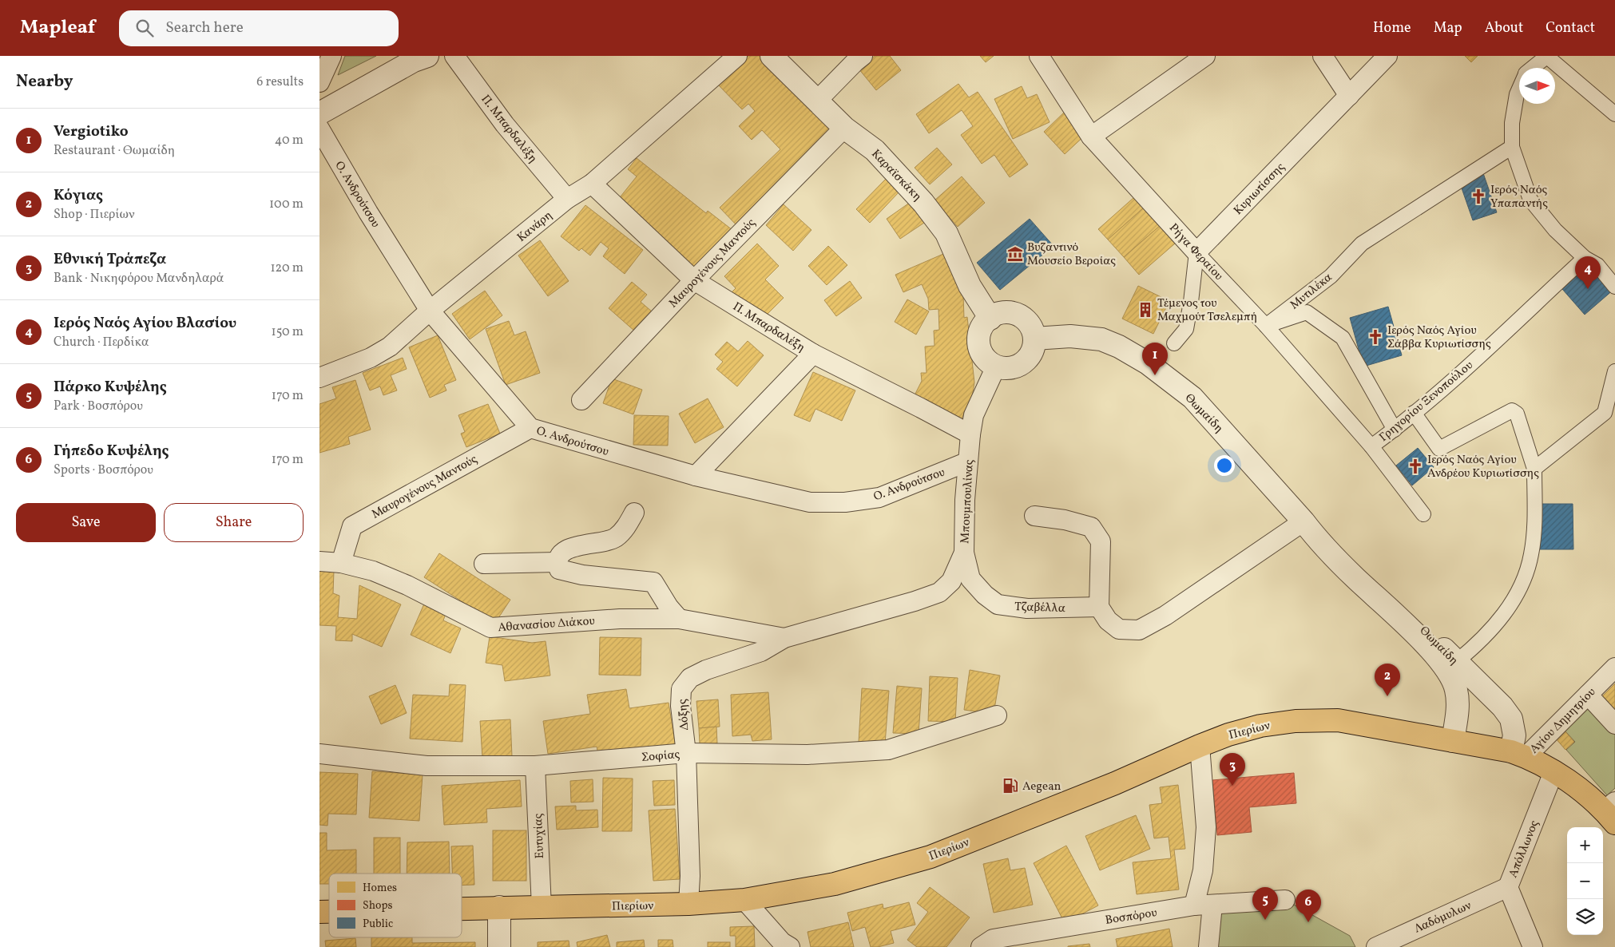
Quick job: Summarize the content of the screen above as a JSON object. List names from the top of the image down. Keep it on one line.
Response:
{"streets":{"main road":["Πιερίων"],"street":["Π. Μπαρδαλέξη","Καραϊσκάκη","Κυριωτίσσης","Ο. Ανδρούτσου","Κανάρη","Ρήγα Φεραίου","Μαυρογένους Μαντούς","Μυτιλέκα","Γρηγορίου Ξενοπούλου","Θωμαίδη","Μπουμπουλίνας","Τζαβέλλα","Αθανασίου Διάκου","Δόξης","Αγίου Δημητρίου","Σοφίας","Ευτυχίας","Απόλλωνος","Βοσπόρου","Λαδόμυλων"]},"crossings":[["Π. Μπαρδαλέξη","Κανάρη"],["Π. Μπαρδαλέξη","Μαυρογένους Μαντούς"],["Π. Μπαρδαλέξη","Μπουμπουλίνας"],["Καραϊσκάκη","Μαυρογένους Μαντούς"],["Καραϊσκάκη","Θωμαίδη"],["Καραϊσκάκη","Μπουμπουλίνας"],["Κυριωτίσσης","Ρήγα Φεραίου"],["Ο. Ανδρούτσου","Κανάρη"],["Ο. Ανδρούτσου","Μαυρογένους Μαντούς"],["Ο. Ανδρούτσου","Μπουμπουλίνας"],["Ρήγα Φεραίου","Μυτιλέκα"],["Ρήγα Φεραίου","Γρηγορίου Ξενοπούλου"],["Μαυρογένους Μαντούς","Αθανασίου Διάκου"],["Μυτιλέκα","Γρηγορίου Ξενοπούλου"],["Θωμαίδη","Μπουμπουλίνας"],["Θωμαίδη","Αγίου Δημητρίου"],["Θωμαίδη","Πιερίων"],["Μπουμπουλίνας","Τζαβέλλα"],["Μπουμπουλίνας","Αθανασίου Διάκου"],["Μπουμπουλίνας","Δόξης"],["Αθανασίου Διάκου","Δόξης"],["Δόξης","Πιερίων"],["Δόξης","Σοφίας"],["Αγίου Δημητρίου","Πιερίων"],["Πιερίων","Ευτυχίας"],["Πιερίων","Απόλλωνος"],["Σοφίας","Ευτυχίας"],["Απόλλωνος","Λαδόμυλων"]],"places":{"church":["Ιερός Ναός Υπαπαντής","Ιερός Ναός Αγίου Σάββα Κυριωτίσσης","Ιερός Ναός Αγίου Ανδρέου Κυριωτίσσης"],"museum":["Βυζαντινό Μουσείο Βεροίας"],"building":["Τέμενος του Μαχμούτ Τσελεμπή"],"fuel station":["Aegean"]},"legend":["Homes","Shops","Public"],"north":"right","page":{"header":"Mapleaf","search":"Search here","nav":["Home","Map","About","Contact"],"heading":["Nearby","6 results"],"list":[{"mark":"1","name":"Vergiotiko","note":"Restaurant · Θωμαίδη","value":"40 m"},{"mark":"2","name":"Κόγιας","note":"Shop · Πιερίων","value":"100 m"},{"mark":"3","name":"Εθνική Τράπεζα","note":"Bank · Νικηφόρου Μανδηλαρά","value":"120 m"},{"mark":"4","name":"Ιερός Ναός Αγίου Βλασίου","note":"Church · Περδίκα","value":"150 m"},{"mark":"5","name":"Πάρκο Κυψέλης","note":"Park · Βοσπόρου","value":"170 m"},{"mark":"6","name":"Γήπεδο Κυψέλης","note":"Sports · Βοσπόρου","value":"170 m"}],"pins":["4","1","2","3","5","6"],"buttons":["Save","Share"],"map_buttons":["+","−"]}}
